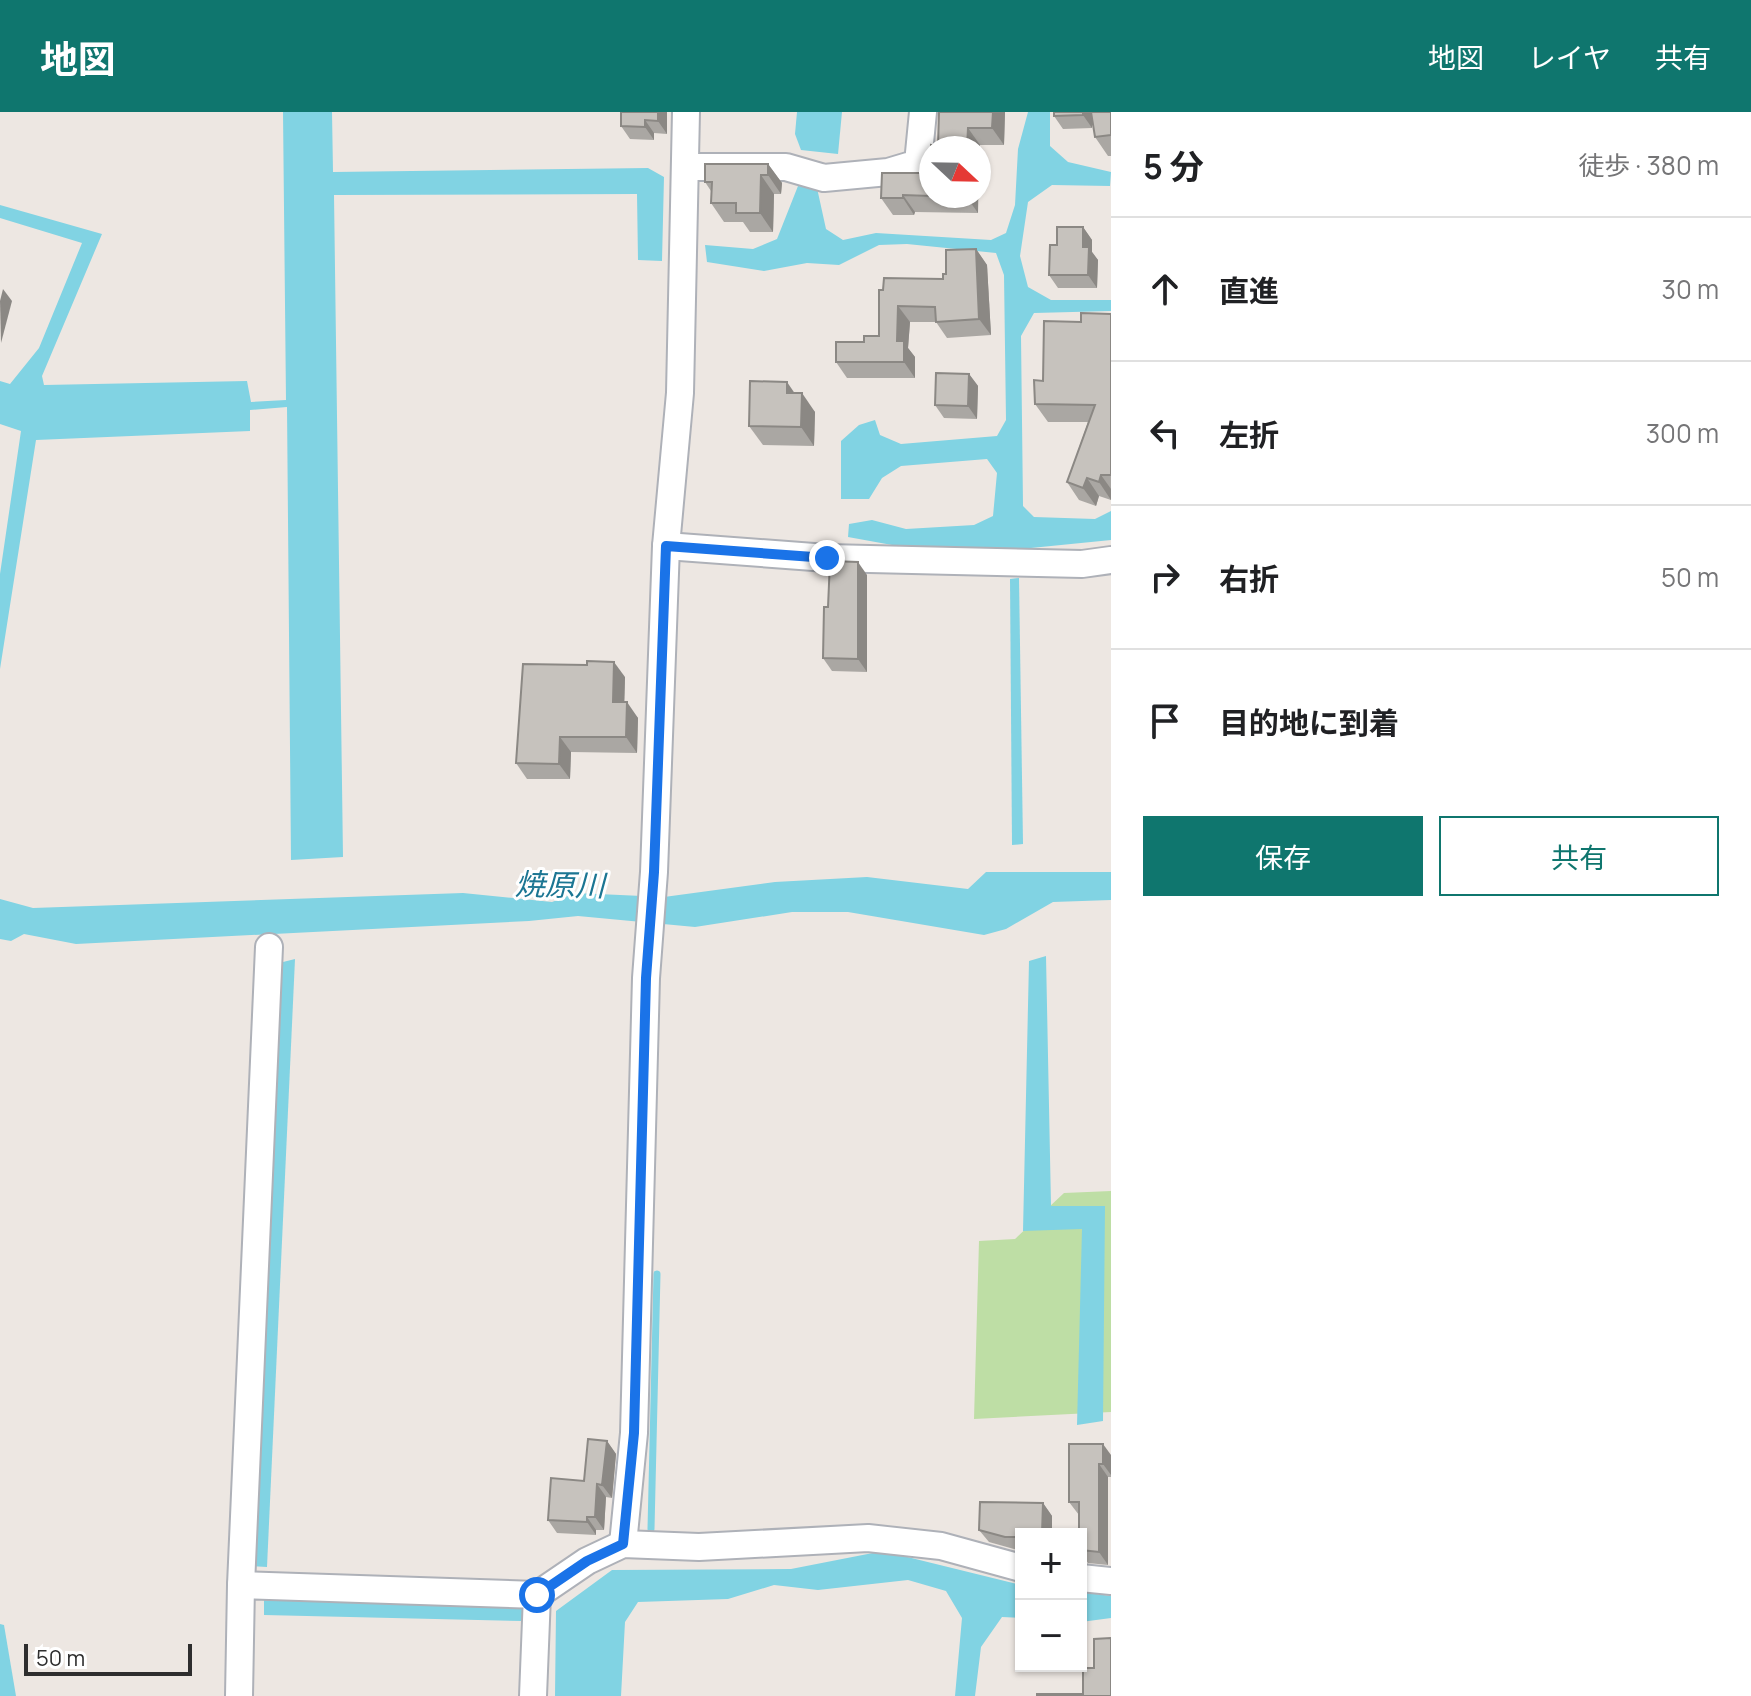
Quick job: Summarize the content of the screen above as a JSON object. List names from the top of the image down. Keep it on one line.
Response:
{"water":["焼原川"],"scale_bar":"50 m","north":"right","page":{"header":"地図","nav":["地図","レイヤ","共有"],"heading":["5 分","徒歩 · 380 m"],"list":[["直進","30 m"],["左折","300 m"],["右折","50 m"],"目的地に到着"],"buttons":["保存","共有"],"map_buttons":["+","−"],"scale":"50 m"}}
